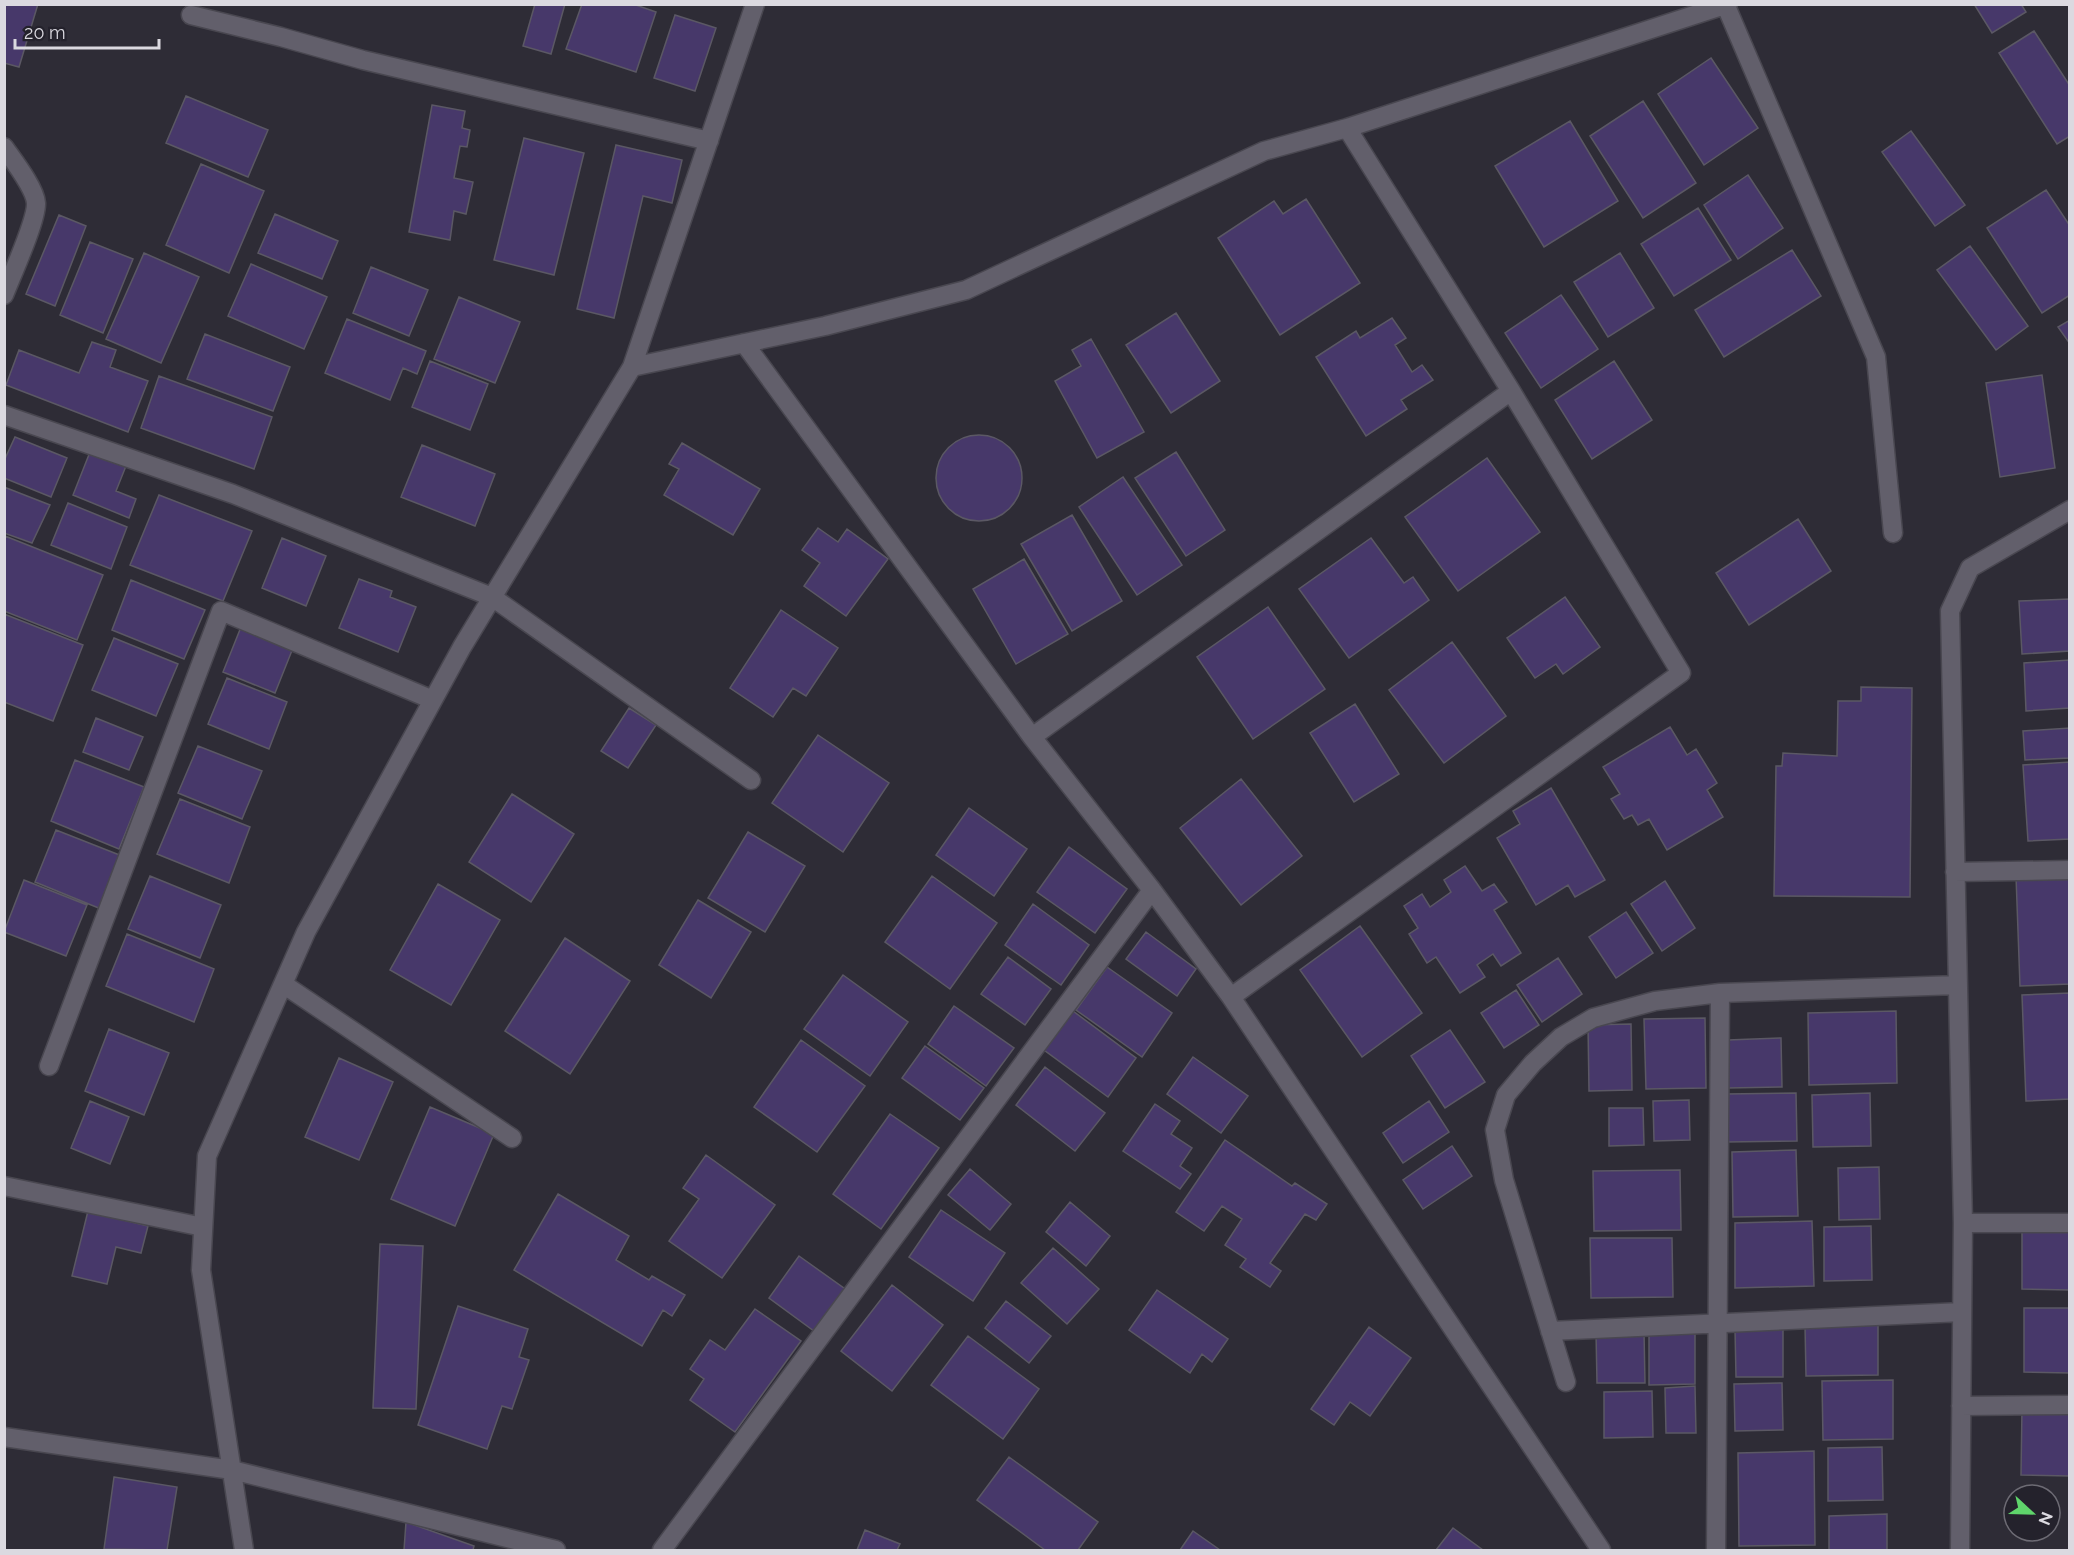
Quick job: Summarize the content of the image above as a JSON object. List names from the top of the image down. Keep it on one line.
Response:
{"scale_bar":"20 m","north":"right"}
